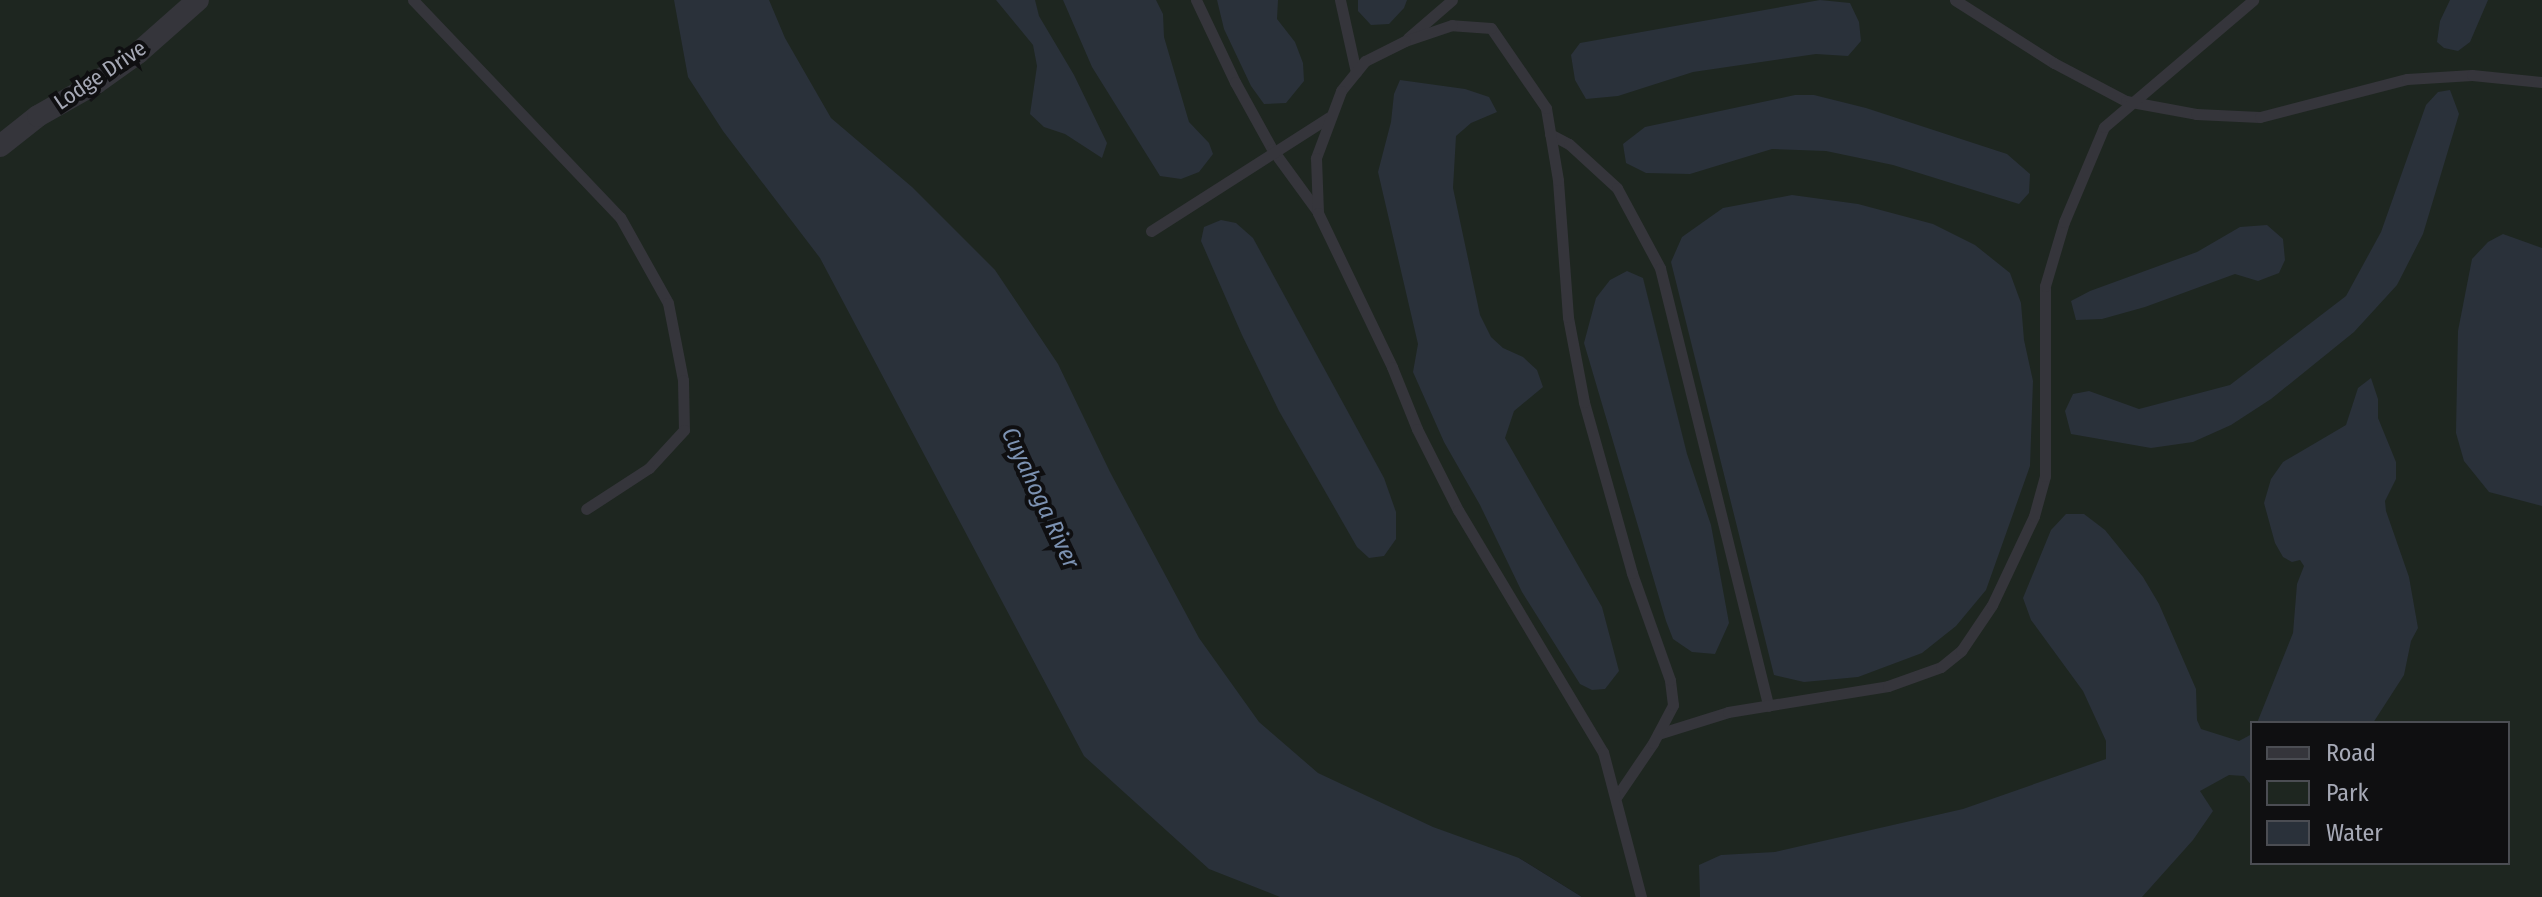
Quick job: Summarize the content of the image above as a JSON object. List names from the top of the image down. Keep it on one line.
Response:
{"streets":{"street":["Lodge Drive"]},"water":["Cuyahoga River"],"legend":["Road","Park","Water"]}
